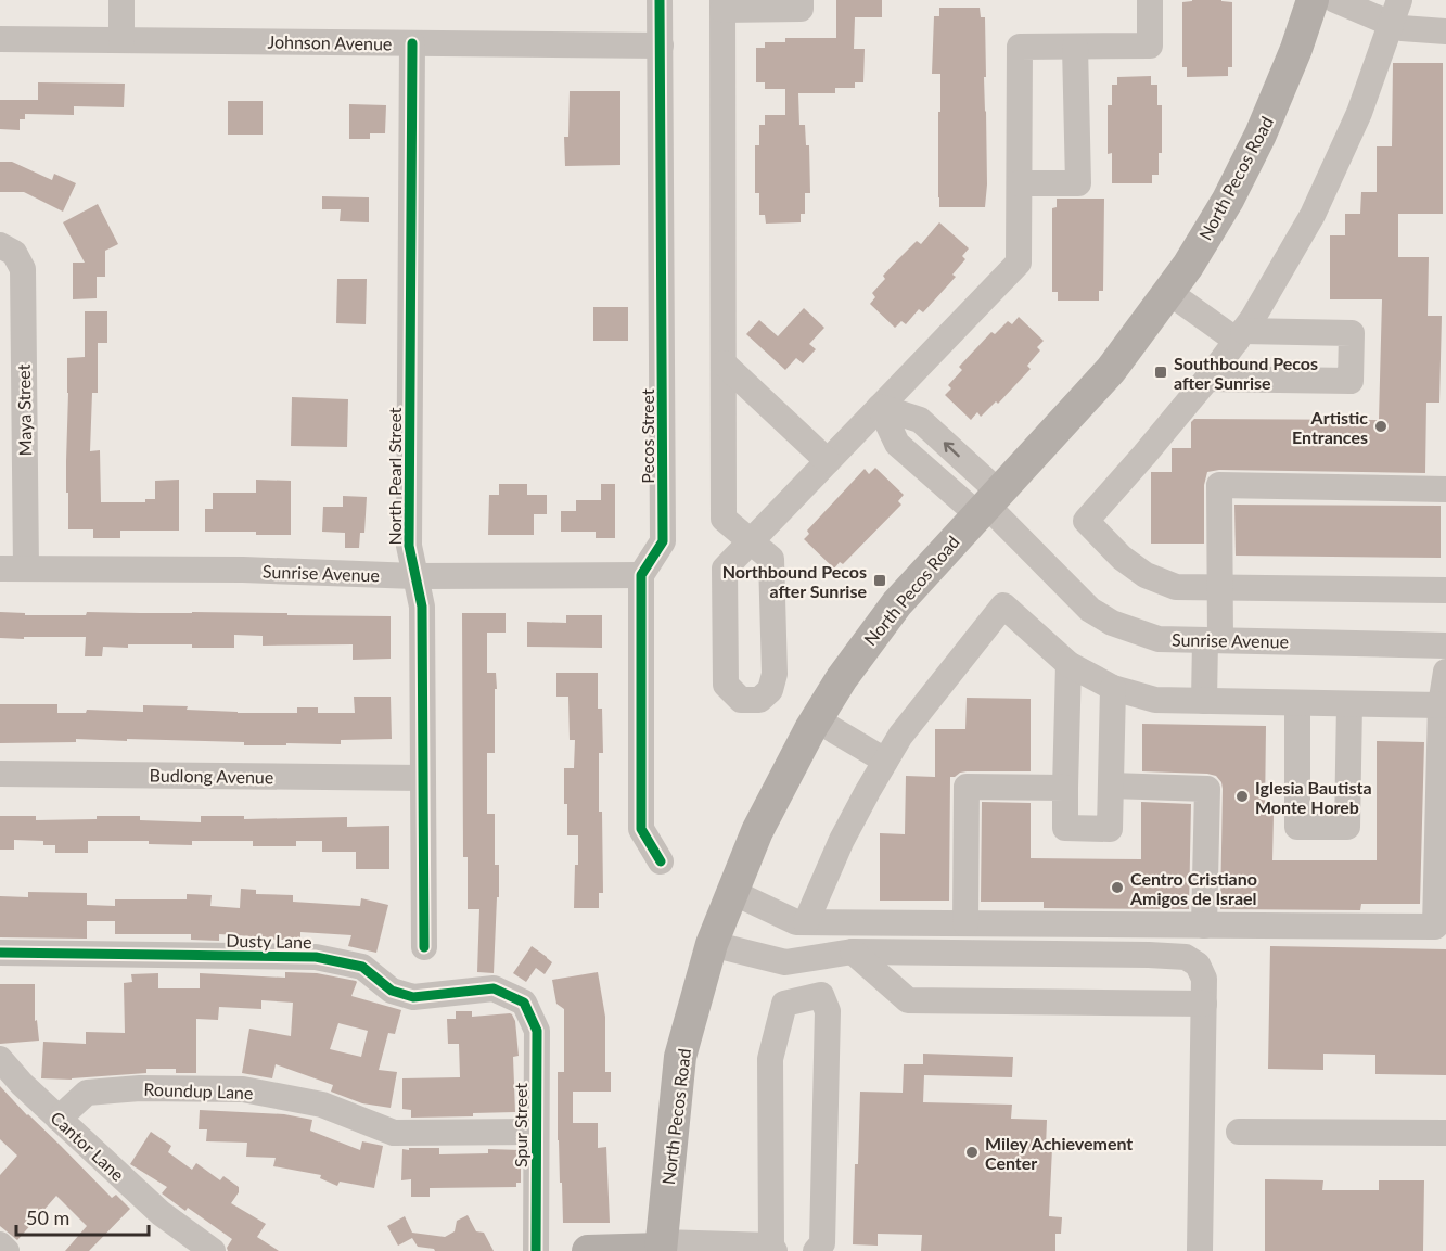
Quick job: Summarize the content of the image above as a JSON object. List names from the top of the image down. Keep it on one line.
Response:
{"streets":{"main road":["North Pecos Road"],"street":["Johnson Avenue","Maya Street","Pecos Street","North Pearl Street","Sunrise Avenue","Budlong Avenue","Dusty Lane","Roundup Lane","Spur Street","Cantor Lane"]},"crossings":[["Johnson Avenue","Pecos Street"],["Johnson Avenue","North Pearl Street"],["North Pecos Road","Sunrise Avenue"],["Maya Street","Sunrise Avenue"],["Pecos Street","Sunrise Avenue"],["North Pearl Street","Sunrise Avenue"],["North Pearl Street","Budlong Avenue"],["Dusty Lane","Spur Street"],["Roundup Lane","Spur Street"],["Roundup Lane","Cantor Lane"]],"places":{"transit":["Southbound Pecos after Sunrise","Northbound Pecos after Sunrise"],"other":["Artistic Entrances","Iglesia Bautista Monte Horeb","Centro Cristiano Amigos de Israel","Miley Achievement Center"]},"scale_bar":"50 m"}
